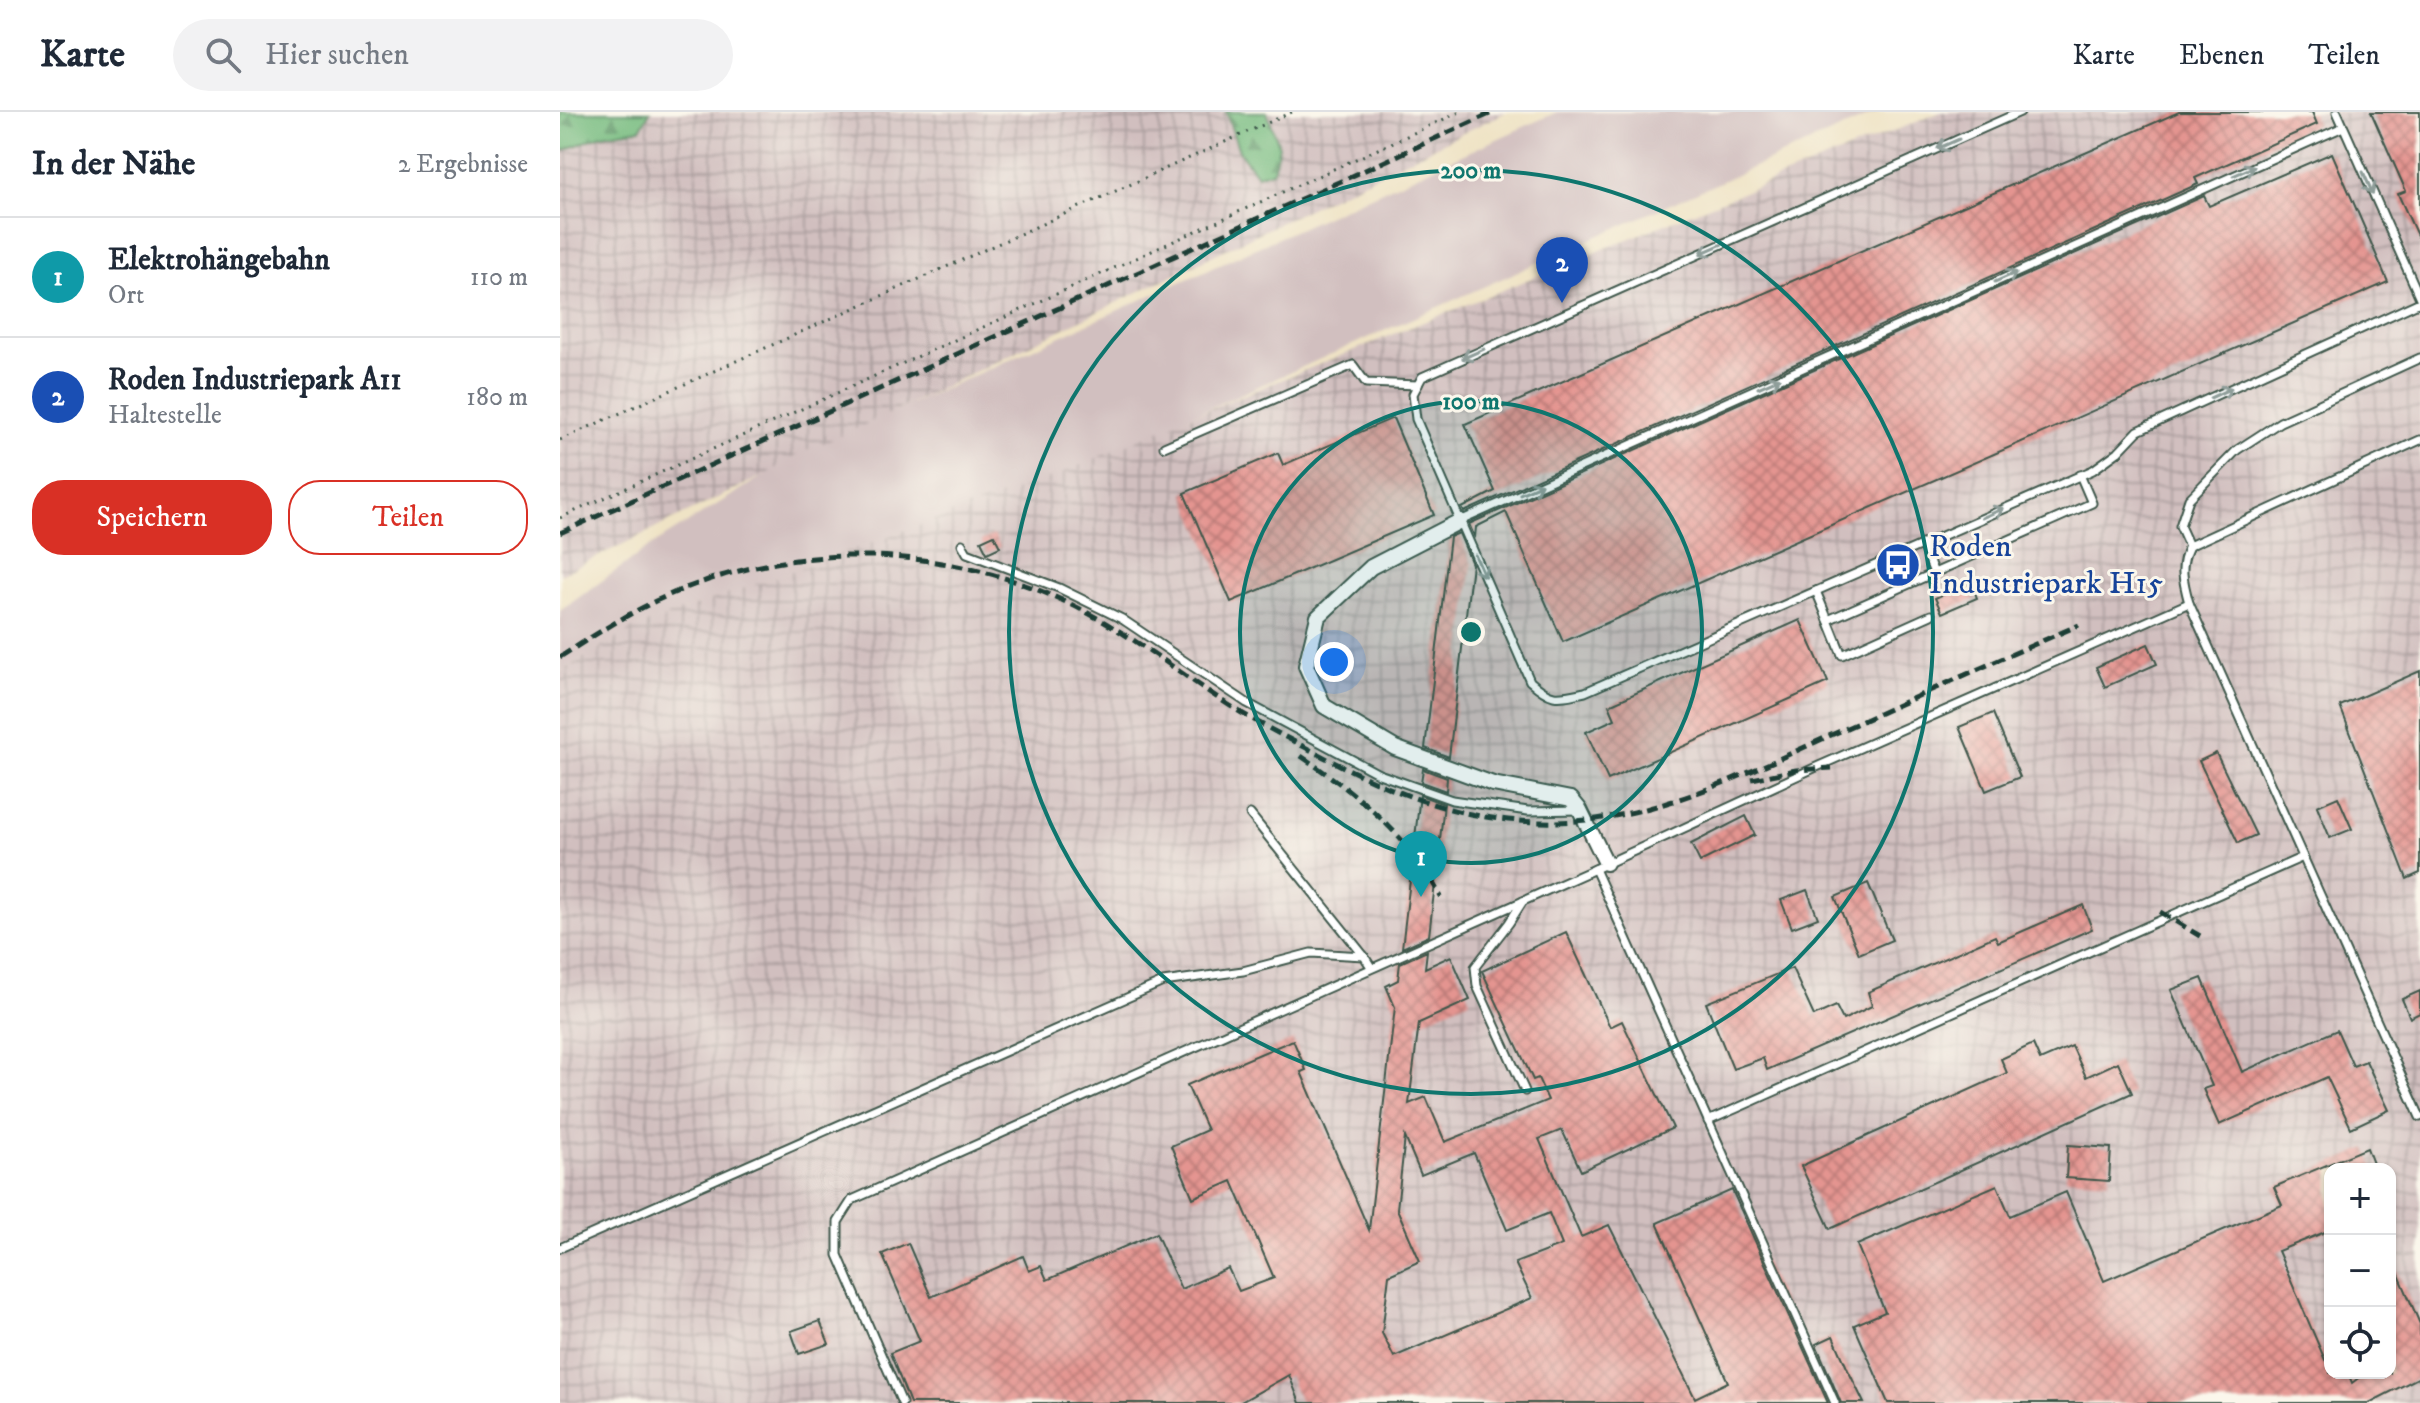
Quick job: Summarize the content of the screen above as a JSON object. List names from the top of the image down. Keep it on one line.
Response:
{"places":{"bus stop":["Roden Industriepark H15"]},"page":{"header":"Karte","search":"Hier suchen","nav":["Karte","Ebenen","Teilen"],"heading":["In der Nähe","2 Ergebnisse"],"list":[{"mark":"1","name":"Elektrohängebahn","note":"Ort","value":"110 m"},{"mark":"2","name":"Roden Industriepark A11","note":"Haltestelle","value":"180 m"}],"pins":["2","1"],"buttons":["Speichern","Teilen"],"map_buttons":["+","−"]},"rings":["200 m","100 m"]}
